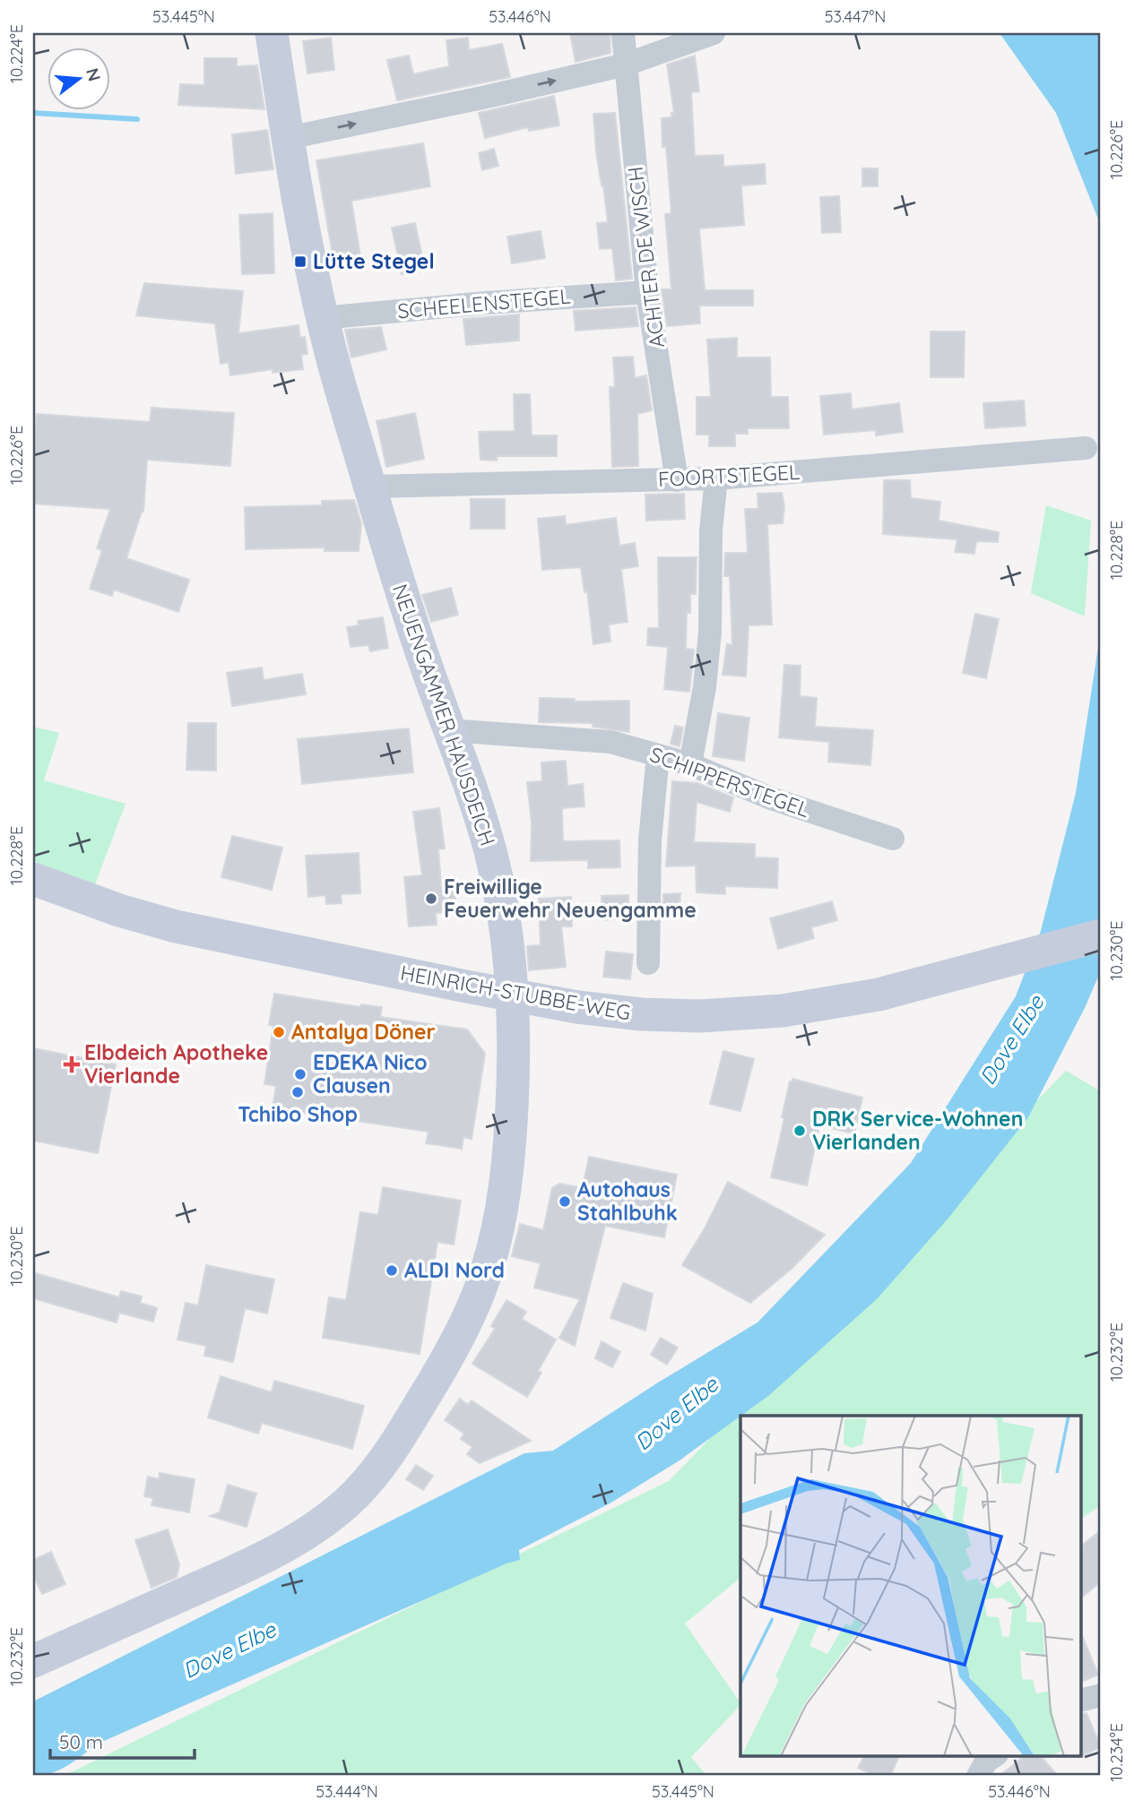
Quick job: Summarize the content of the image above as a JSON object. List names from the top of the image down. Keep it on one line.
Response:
{"streets":{"street":["ACHTER DE WISCH","SCHEELENSTEGEL","FOORTSTEGEL","NEUENGAMMER HAUSDEICH","SCHIPPERSTEGEL","HEINRICH-STUBBE-WEG"]},"crossings":[["ACHTER DE WISCH","SCHEELENSTEGEL"],["ACHTER DE WISCH","FOORTSTEGEL"],["SCHEELENSTEGEL","NEUENGAMMER HAUSDEICH"],["FOORTSTEGEL","NEUENGAMMER HAUSDEICH"],["NEUENGAMMER HAUSDEICH","SCHIPPERSTEGEL"],["NEUENGAMMER HAUSDEICH","HEINRICH-STUBBE-WEG"]],"water":["Dove Elbe"],"places":{"transit":["Lütte Stegel"],"other":["Freiwillige Feuerwehr Neuengamme","Antalya Döner","EDEKA Nico Clausen","Tchibo Shop","DRK Service-Wohnen Vierlanden","Autohaus Stahlbuhk","ALDI Nord"],"health":["Elbdeich Apotheke Vierlande"]},"scale_bar":"50 m","north":"right","coordinates":["53.445°N","53.446°N","53.447°N","10.224°E","10.226°E","10.228°E","10.230°E","10.232°E","10.234°E","53.444°N"]}
